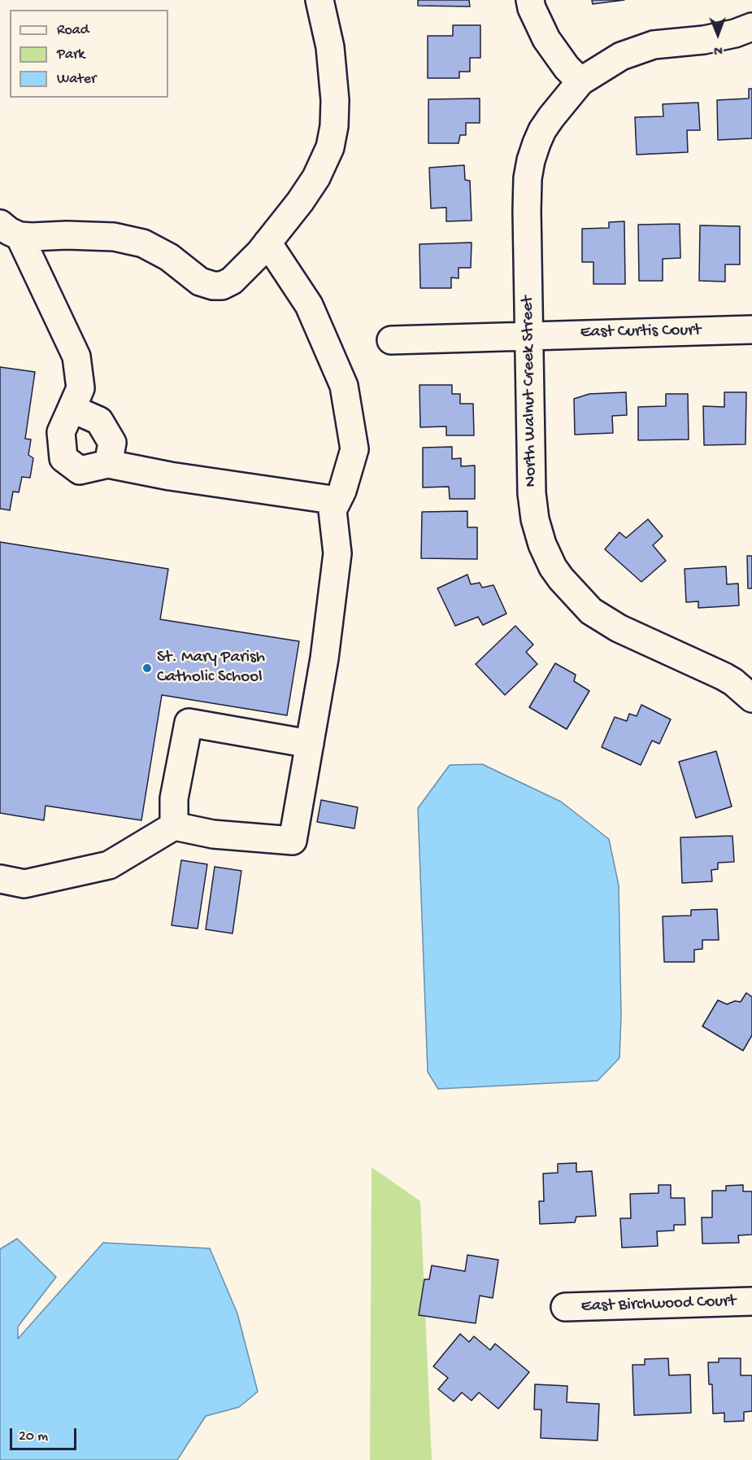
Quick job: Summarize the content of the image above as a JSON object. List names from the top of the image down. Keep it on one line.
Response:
{"streets":{"street":["East Curtis Court","North Walnut Creek Street","East Birchwood Court"]},"crossings":[["East Curtis Court","North Walnut Creek Street"]],"places":["St. Mary Parish Catholic School"],"legend":["Road","Park","Water"],"scale_bar":"20 m","north":"bottom"}
